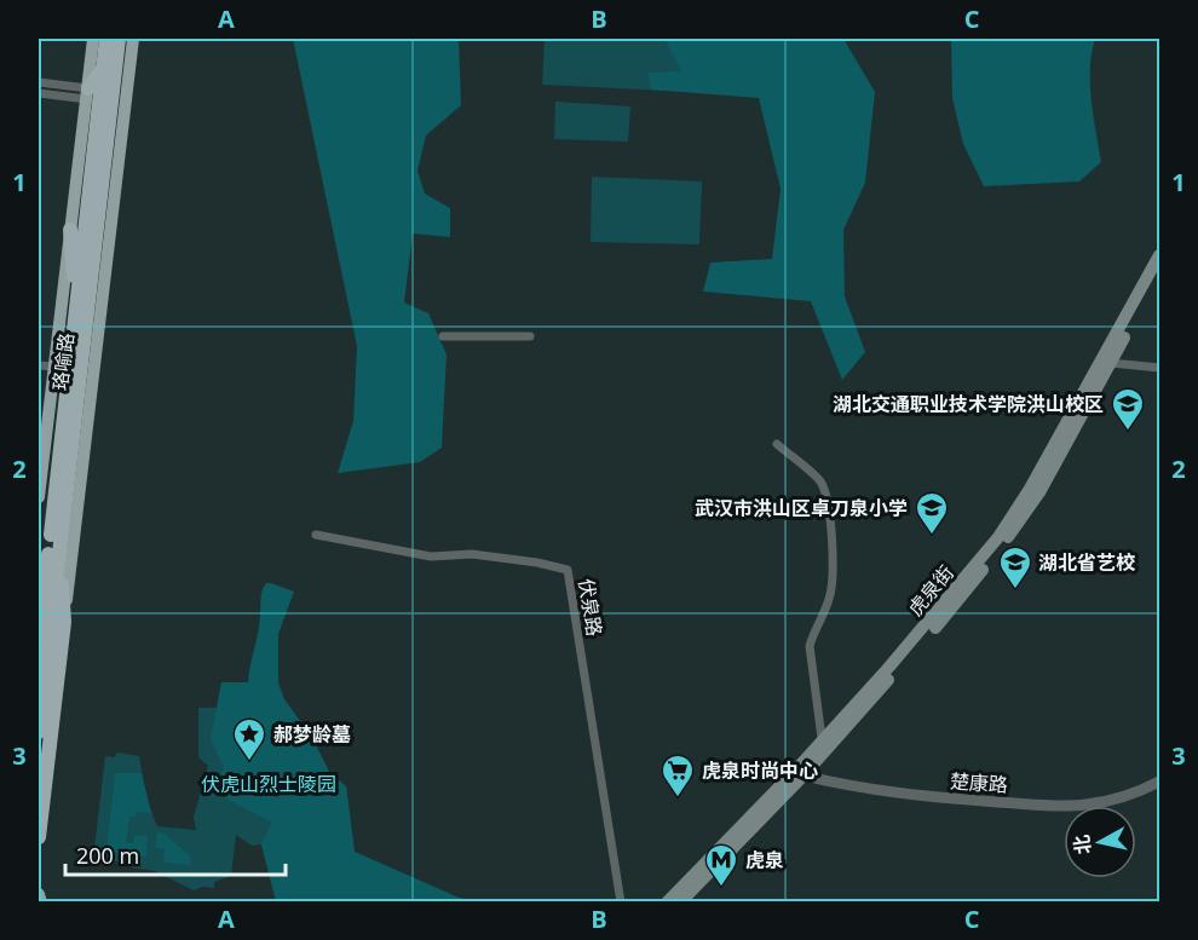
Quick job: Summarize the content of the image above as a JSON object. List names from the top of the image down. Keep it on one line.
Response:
{"streets":{"highway":["珞喻路"],"main road":["虎泉街"],"street":["伏泉路","楚康路"]},"crossings":[["虎泉街","楚康路"]],"parks":["伏虎山烈士陵园"],"places":{"school or university":["湖北交通职业技术学院洪山校区","武汉市洪山区卓刀泉小学","湖北省艺校"],"place":["郝梦龄墓"],"supermarket":["虎泉时尚中心"],"metro station":["虎泉"]},"scale_bar":"200 m","north":"left","grid":{"columns":["A","B","C"],"rows":["1","2","3"]}}
